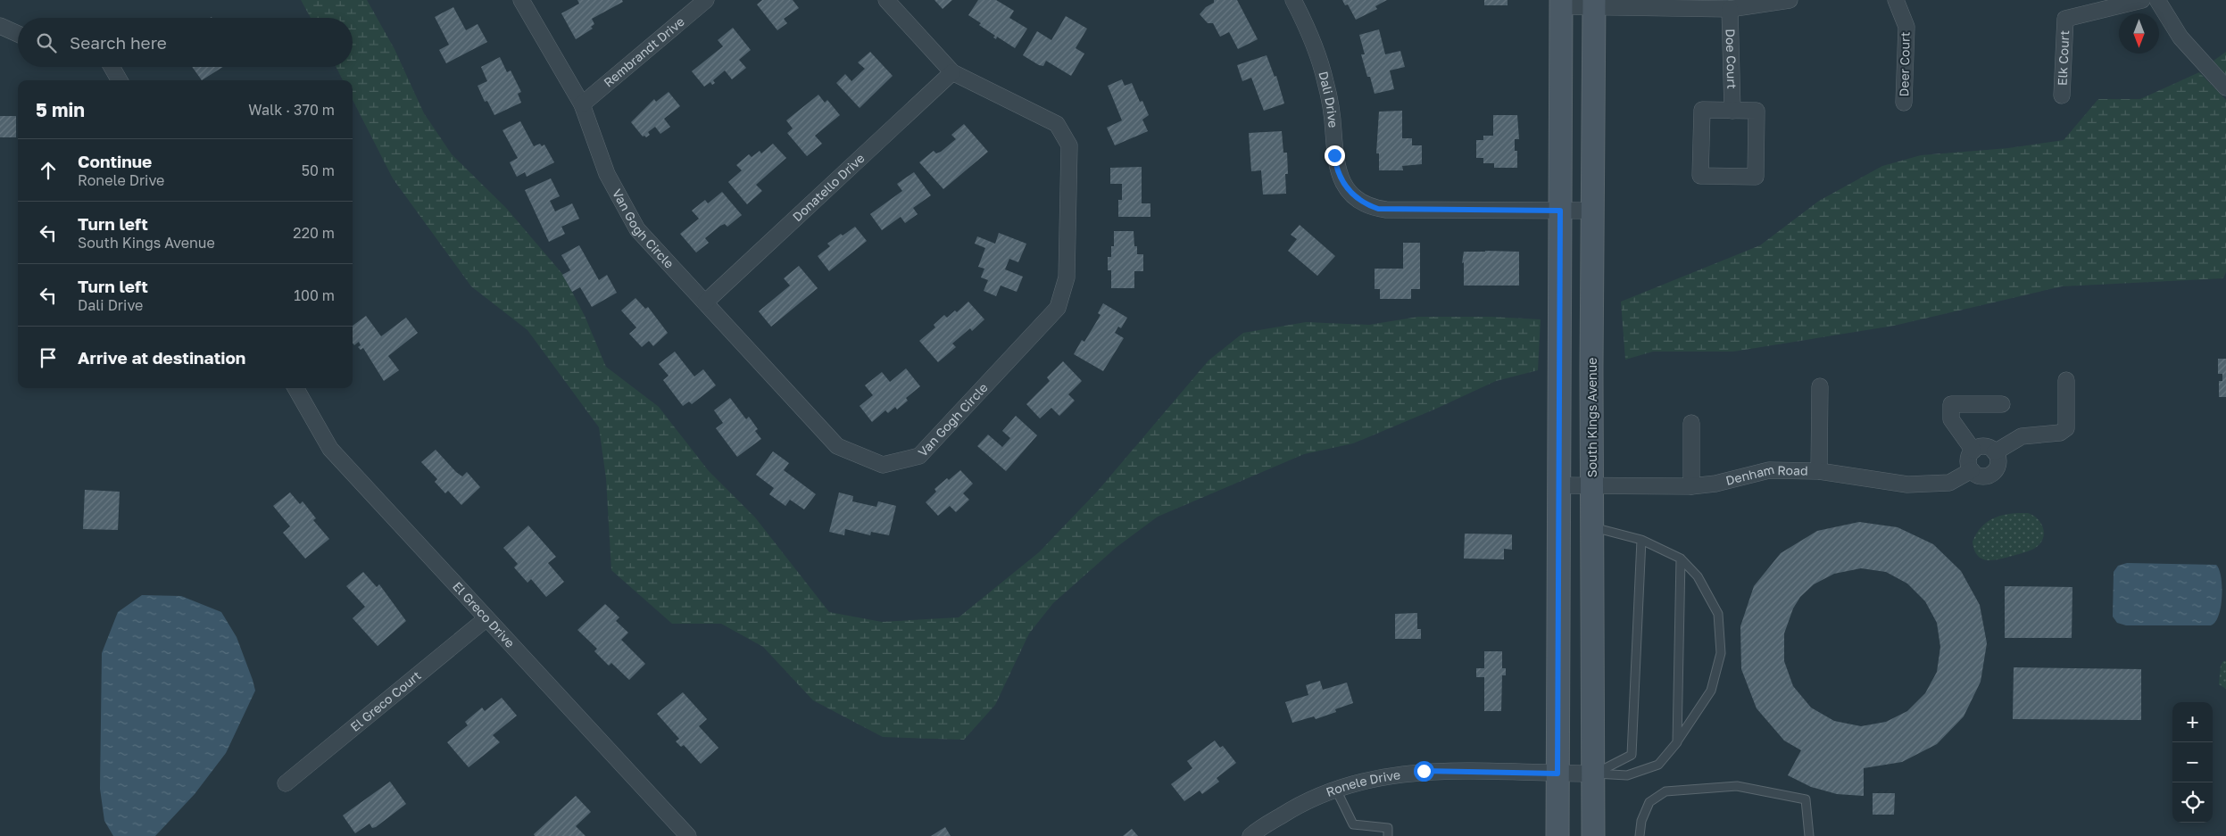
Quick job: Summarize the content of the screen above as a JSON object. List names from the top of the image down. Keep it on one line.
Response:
{"streets":{"main road":["South Kings Avenue"],"street":["Rembrandt Drive","Elk Court","Doe Court","Deer Court","Dali Drive","Donatello Drive","Van Gogh Circle","Denham Road","El Greco Drive","El Greco Court","Ronele Drive"]},"crossings":[["Rembrandt Drive","Van Gogh Circle"],["Dali Drive","South Kings Avenue"],["Donatello Drive","Van Gogh Circle"],["South Kings Avenue","Denham Road"],["South Kings Avenue","Ronele Drive"],["El Greco Drive","El Greco Court"]],"north":"bottom","page":{"search":"Search here","heading":["5 min","Walk · 370 m"],"list":[["Continue","Ronele Drive","50 m"],["Turn left","South Kings Avenue","220 m"],["Turn left","Dali Drive","100 m"],"Arrive at destination"],"map_buttons":["+","−"]}}
